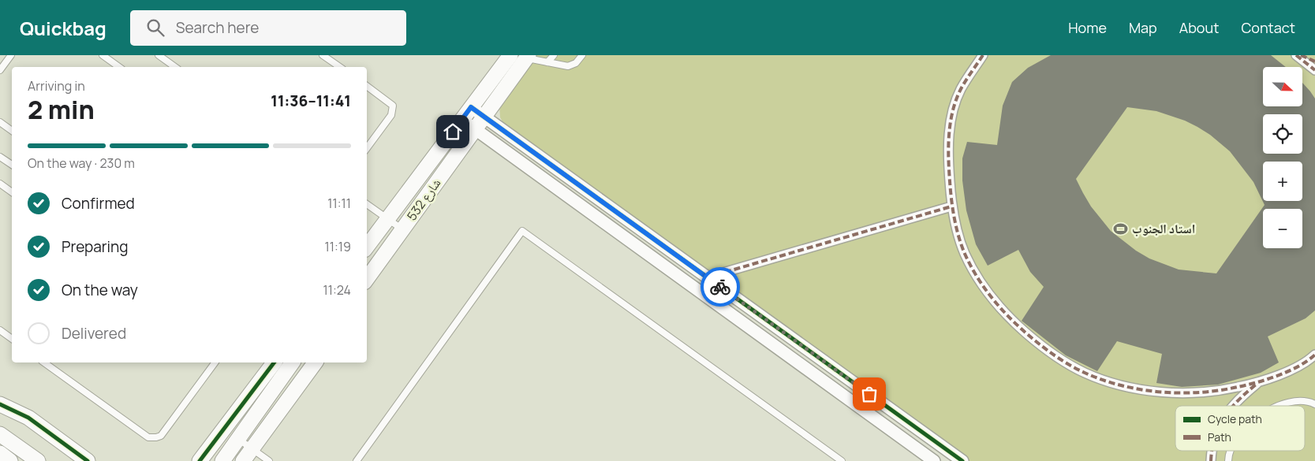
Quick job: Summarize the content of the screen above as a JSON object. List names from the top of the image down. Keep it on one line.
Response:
{"streets":{"street":["شارع 532"]},"places":{"sports":["استاد الجنوب"]},"legend":["Cycle path","Path"],"north":"right","page":{"header":"Quickbag","search":"Search here","nav":["Home","Map","About","Contact"],"map_buttons":["+","−"],"heading":["2 min","Arriving in","11:36–11:41"],"bar":"On the way · 230 m","list":[["Confirmed","11:11"],["Preparing","11:19"],["On the way","11:24"],"Delivered"]}}
